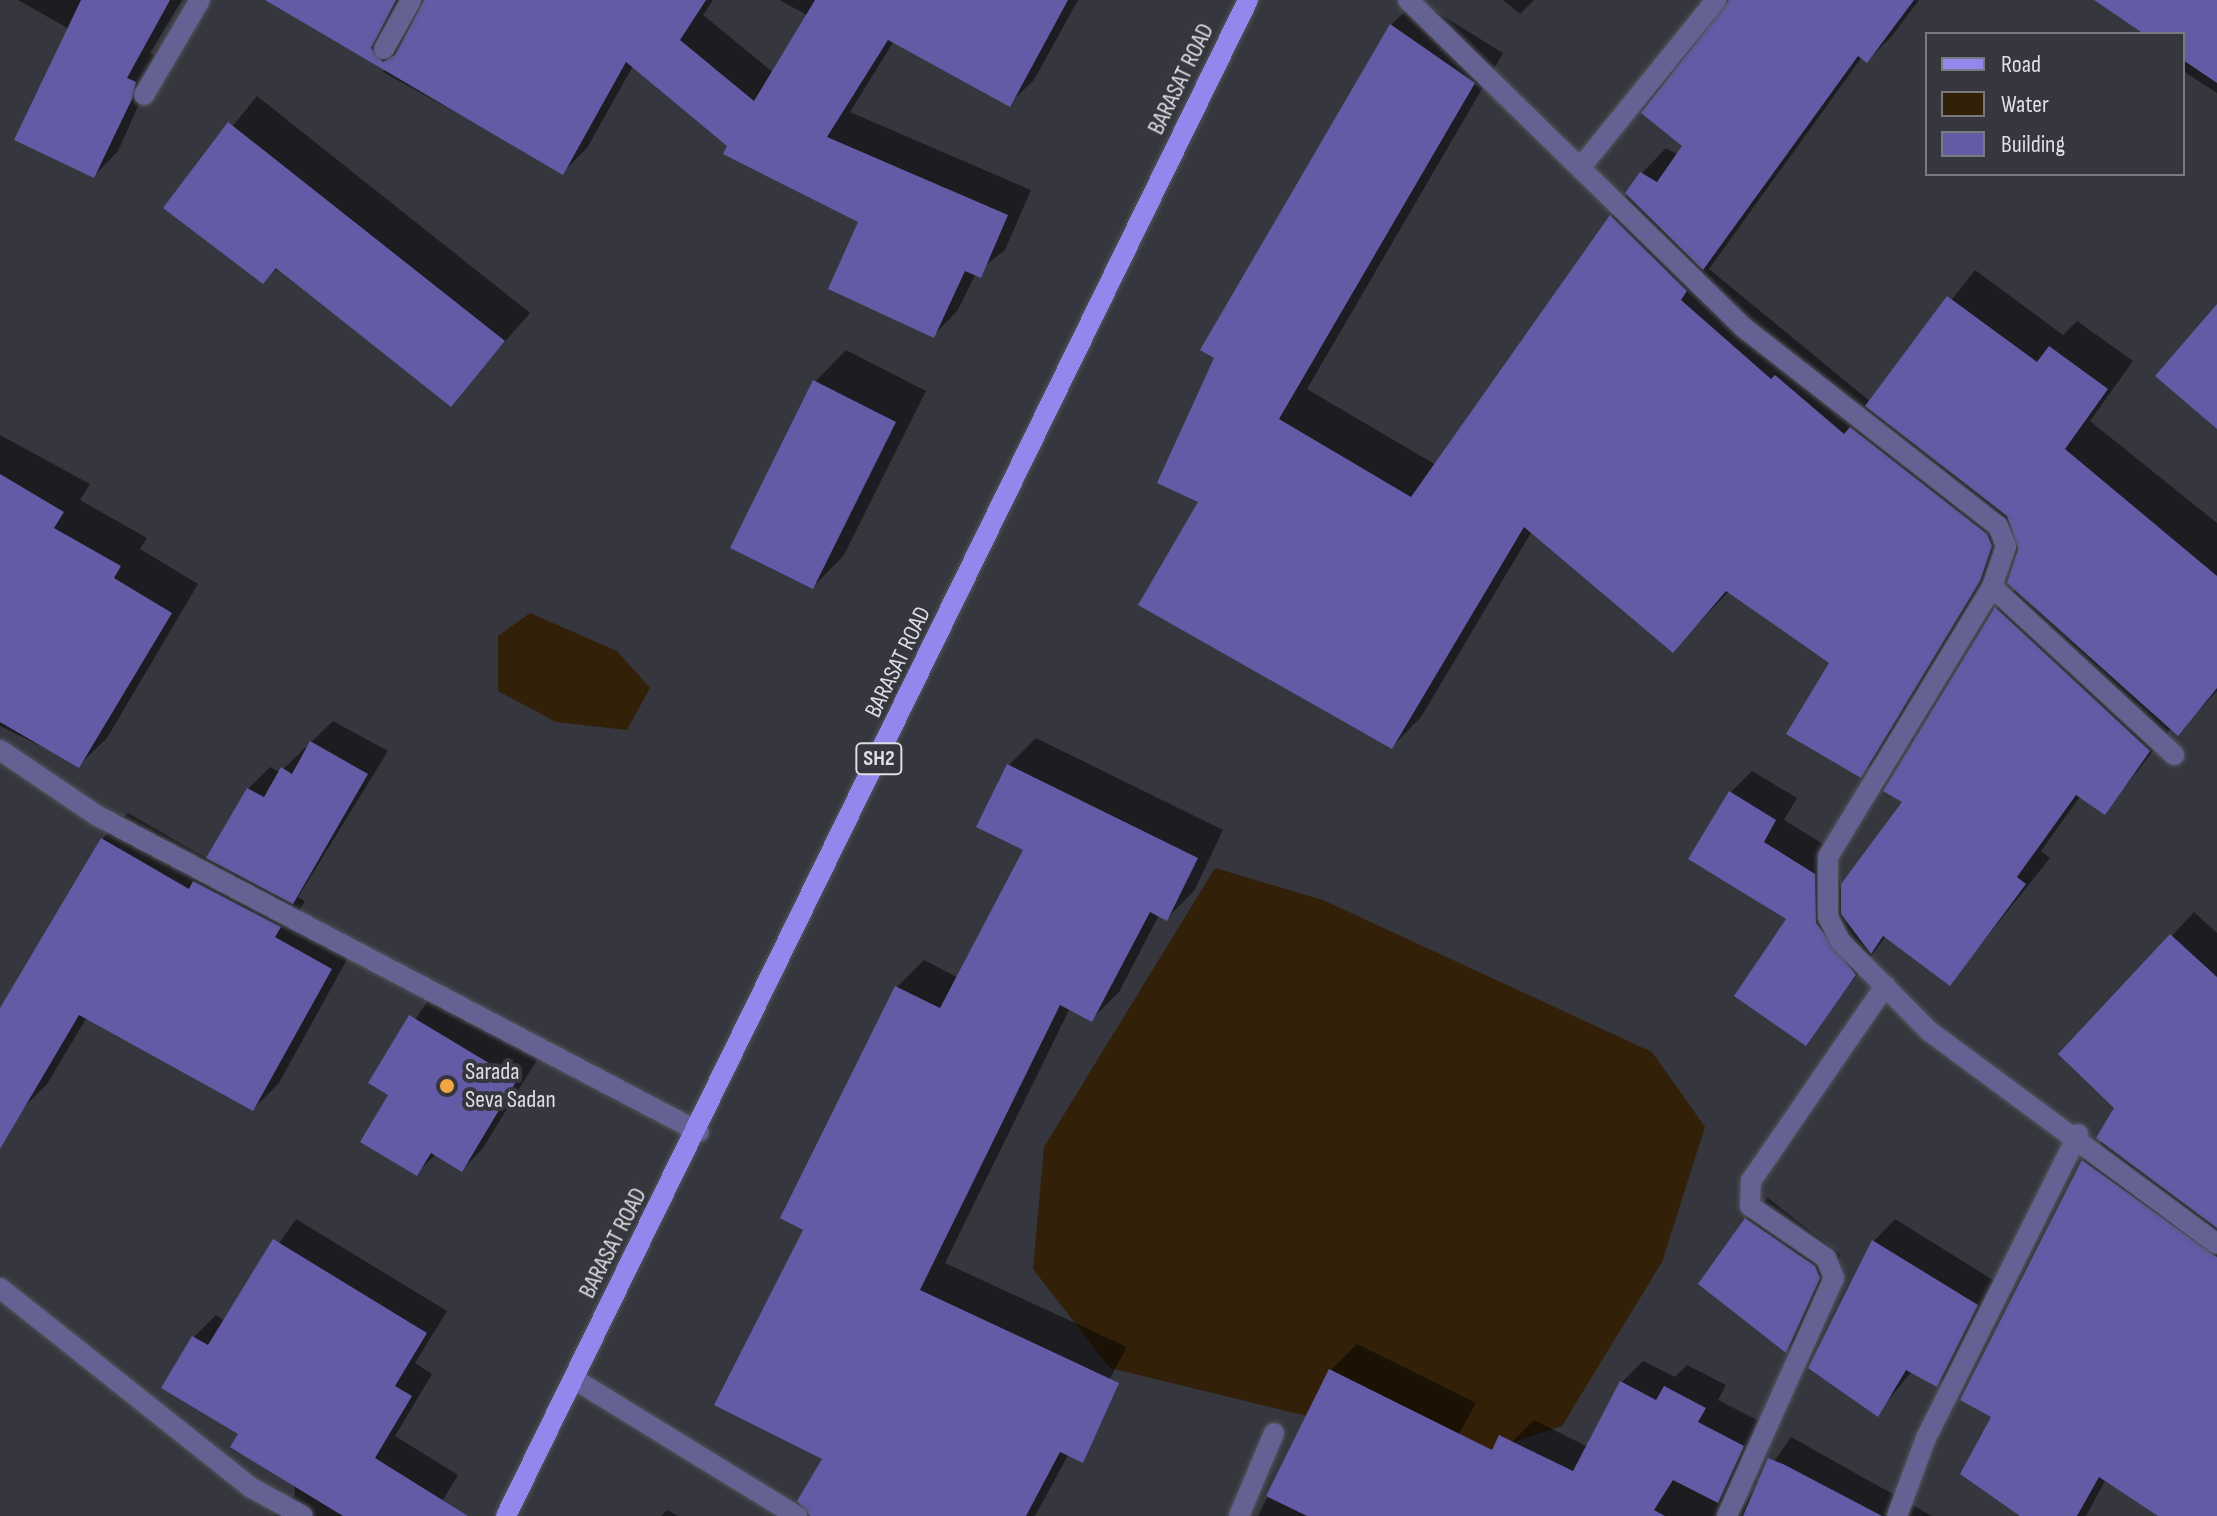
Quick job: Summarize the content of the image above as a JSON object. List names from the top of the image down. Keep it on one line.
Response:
{"streets":{"main road":["BARASAT ROAD","SH2"]},"places":["Sarada Seva Sadan"],"legend":["Road","Water","Building"]}
